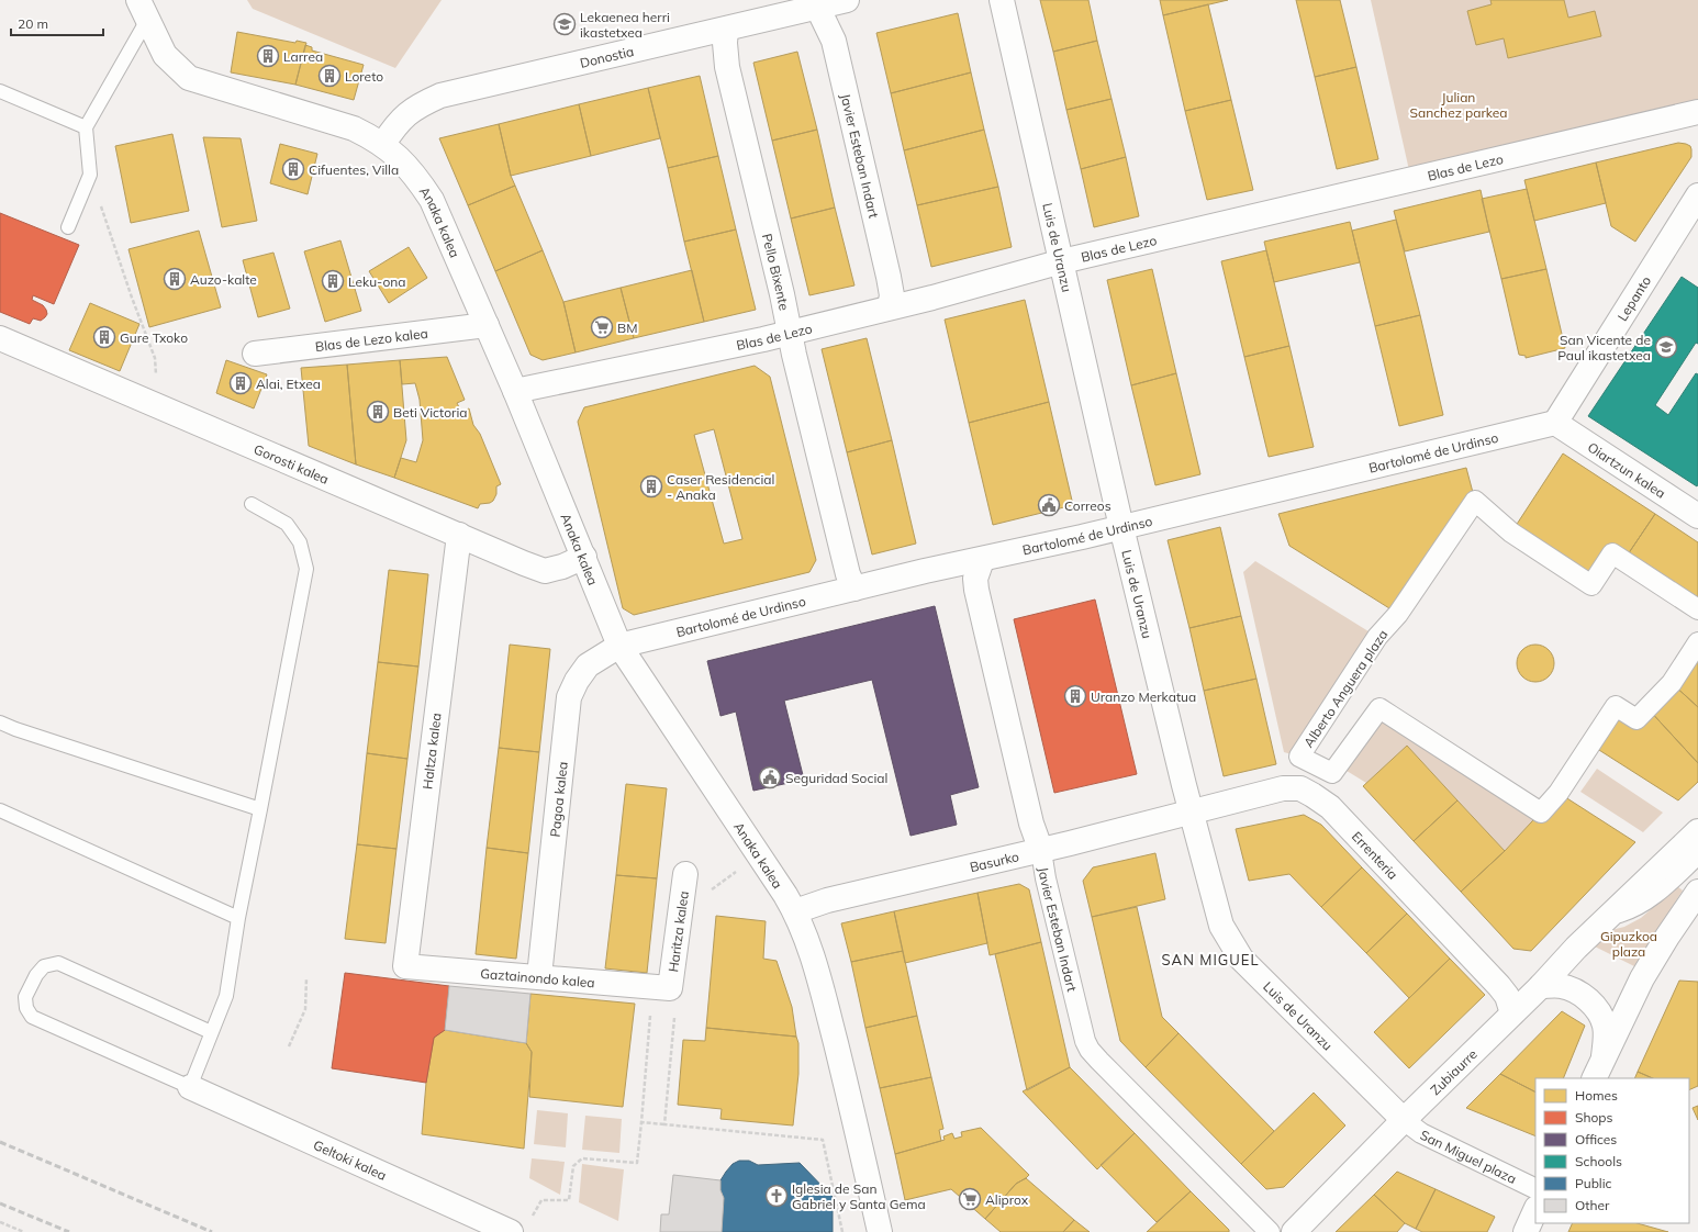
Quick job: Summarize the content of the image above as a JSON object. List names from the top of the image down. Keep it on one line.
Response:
{"streets":{"street":["Donostia","Javier Esteban Indart","Blas de Lezo","Anaka kalea","Luis de Uranzu","Pello Bixente","Lepanto","Blas de Lezo kalea","Bartolomé de Urdinso","Gorosti kalea","Oiartzun kalea","Alberto Anguera plaza","Haltza kalea","Pagoa kalea","Errenteria","Basurko","Haritza kalea","Gaztainondo kalea","Zubiaurre","San Miguel plaza","Geltoki kalea"]},"crossings":[["Donostia","Javier Esteban Indart"],["Donostia","Anaka kalea"],["Donostia","Pello Bixente"],["Javier Esteban Indart","Blas de Lezo"],["Javier Esteban Indart","Bartolomé de Urdinso"],["Javier Esteban Indart","Basurko"],["Blas de Lezo","Anaka kalea"],["Blas de Lezo","Luis de Uranzu"],["Blas de Lezo","Pello Bixente"],["Anaka kalea","Blas de Lezo kalea"],["Anaka kalea","Bartolomé de Urdinso"],["Anaka kalea","Gorosti kalea"],["Anaka kalea","Pagoa kalea"],["Anaka kalea","Basurko"],["Luis de Uranzu","Bartolomé de Urdinso"],["Luis de Uranzu","Errenteria"],["Luis de Uranzu","Basurko"],["Luis de Uranzu","Zubiaurre"],["Luis de Uranzu","San Miguel plaza"],["Pello Bixente","Bartolomé de Urdinso"],["Lepanto","Bartolomé de Urdinso"],["Lepanto","Oiartzun kalea"],["Bartolomé de Urdinso","Oiartzun kalea"],["Bartolomé de Urdinso","Pagoa kalea"],["Gorosti kalea","Haltza kalea"],["Haltza kalea","Gaztainondo kalea"],["Pagoa kalea","Gaztainondo kalea"],["Errenteria","Basurko"],["Errenteria","Zubiaurre"],["Haritza kalea","Gaztainondo kalea"],["Zubiaurre","San Miguel plaza"]],"districts":["SAN MIGUEL"],"parks":["Julian Sanchez parkea","Gipuzkoa plaza"],"places":{"school or university":["Lekaenea herri ikastetxea","San Vicente de Paul ikastetxea"],"building":["Larrea","Loreto","Cifuentes, Villa","Auzo-kalte","Leku-ona","Gure Txoko","Alai, Etxea","Beti Victoria","Caser Residencial - Anaka","Uranzo Merkatua"],"supermarket":["BM","Aliprox"],"public building":["Correos","Seguridad Social"],"church":["Iglesia de San Gabriel y Santa Gema"]},"legend":["Homes","Shops","Offices","Schools","Public","Other"],"scale_bar":"20 m"}
